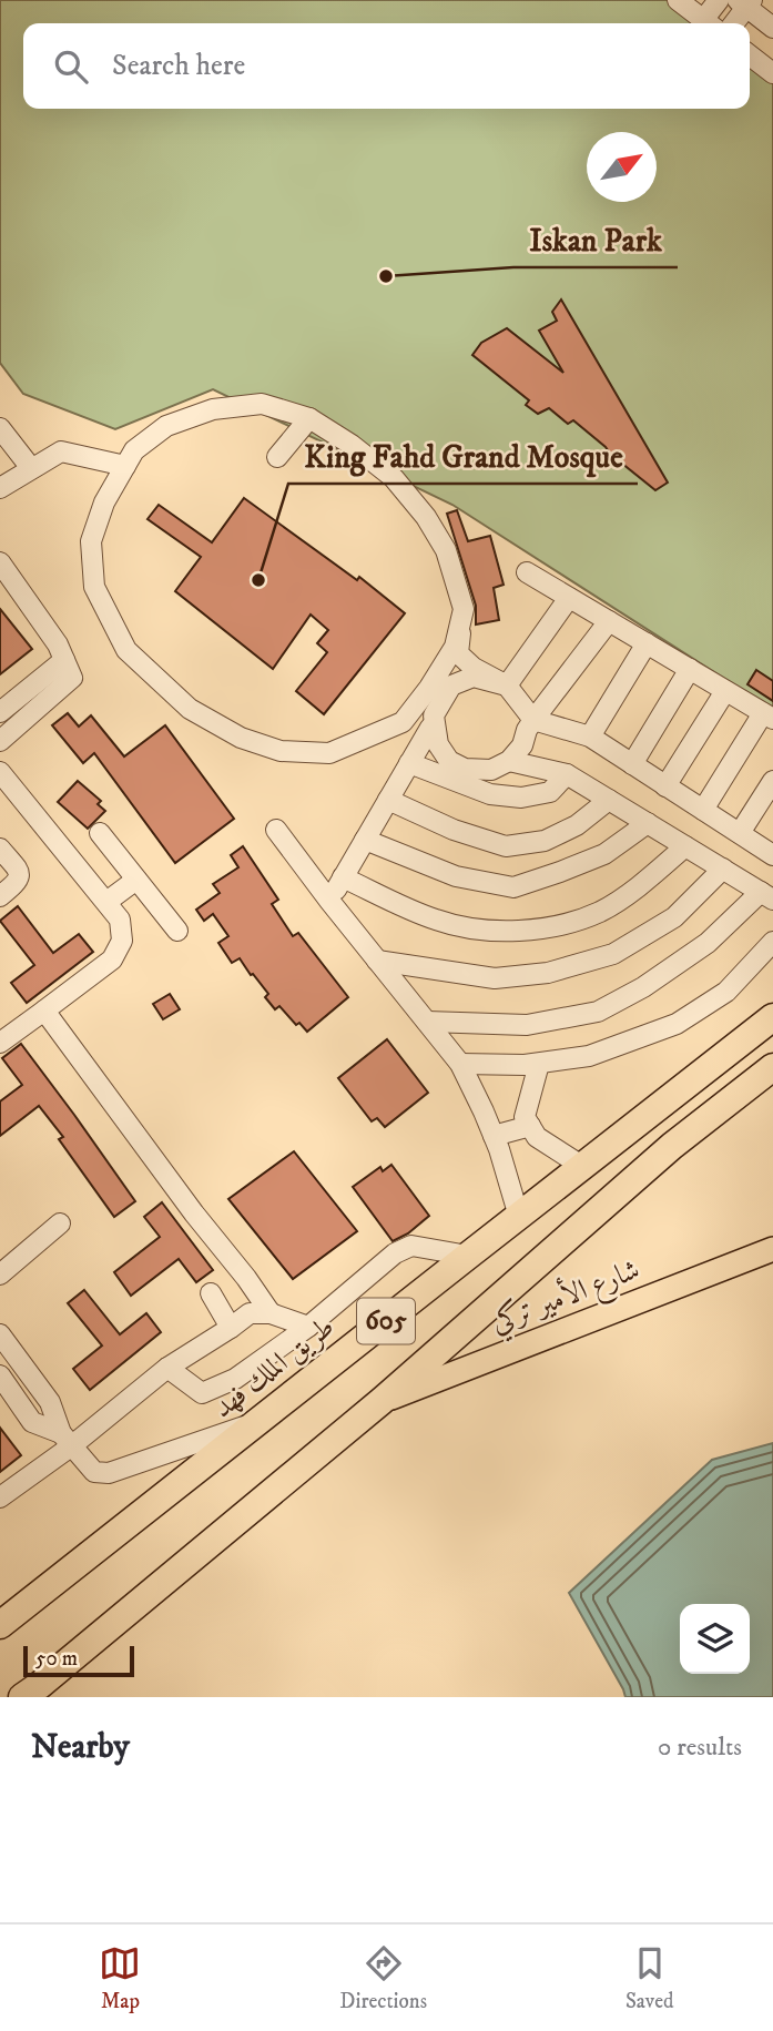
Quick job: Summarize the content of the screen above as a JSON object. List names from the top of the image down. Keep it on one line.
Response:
{"streets":{"highway":["605","طريق الملك فهد"],"main road":["شارع الأمير تركي"]},"crossings":[["شارع الأمير تركي","605"]],"places":["Iskan Park","King Fahd Grand Mosque"],"scale_bar":"50 m","north":"top right","page":{"search":"Search here","scale":"50 m","heading":["Nearby","0 results"],"nav":["Map","Directions","Saved"]}}
